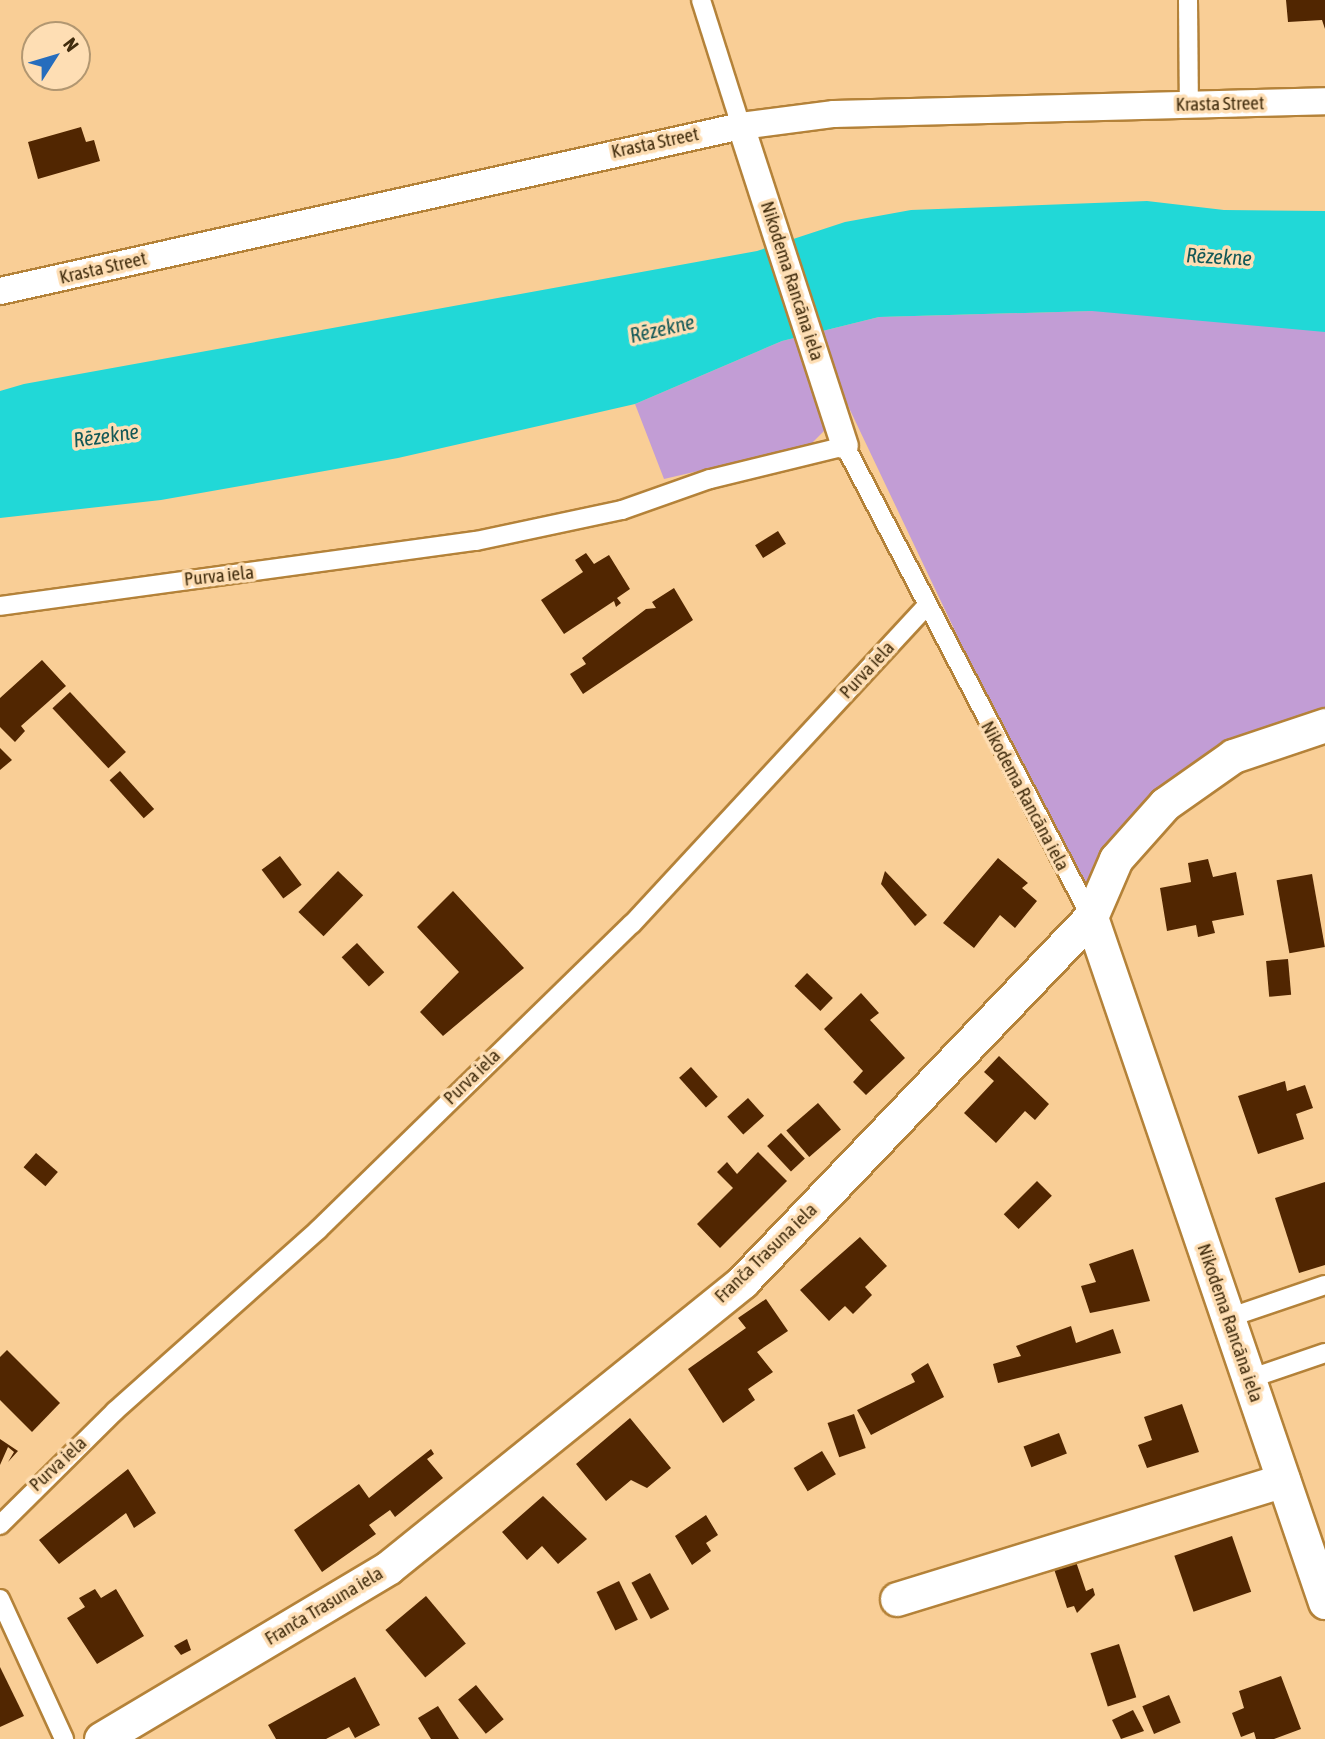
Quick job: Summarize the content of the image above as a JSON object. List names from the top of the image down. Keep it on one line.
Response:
{"streets":{"street":["Krasta Street","Nikodema Rancāna iela","Franča Trasuna iela"],"lane":["Purva iela"]},"crossings":[["Krasta Street","Nikodema Rancāna iela"],["Nikodema Rancāna iela","Purva iela"],["Nikodema Rancāna iela","Franča Trasuna iela"]],"water":["Rēzekne"],"north":"top right"}
